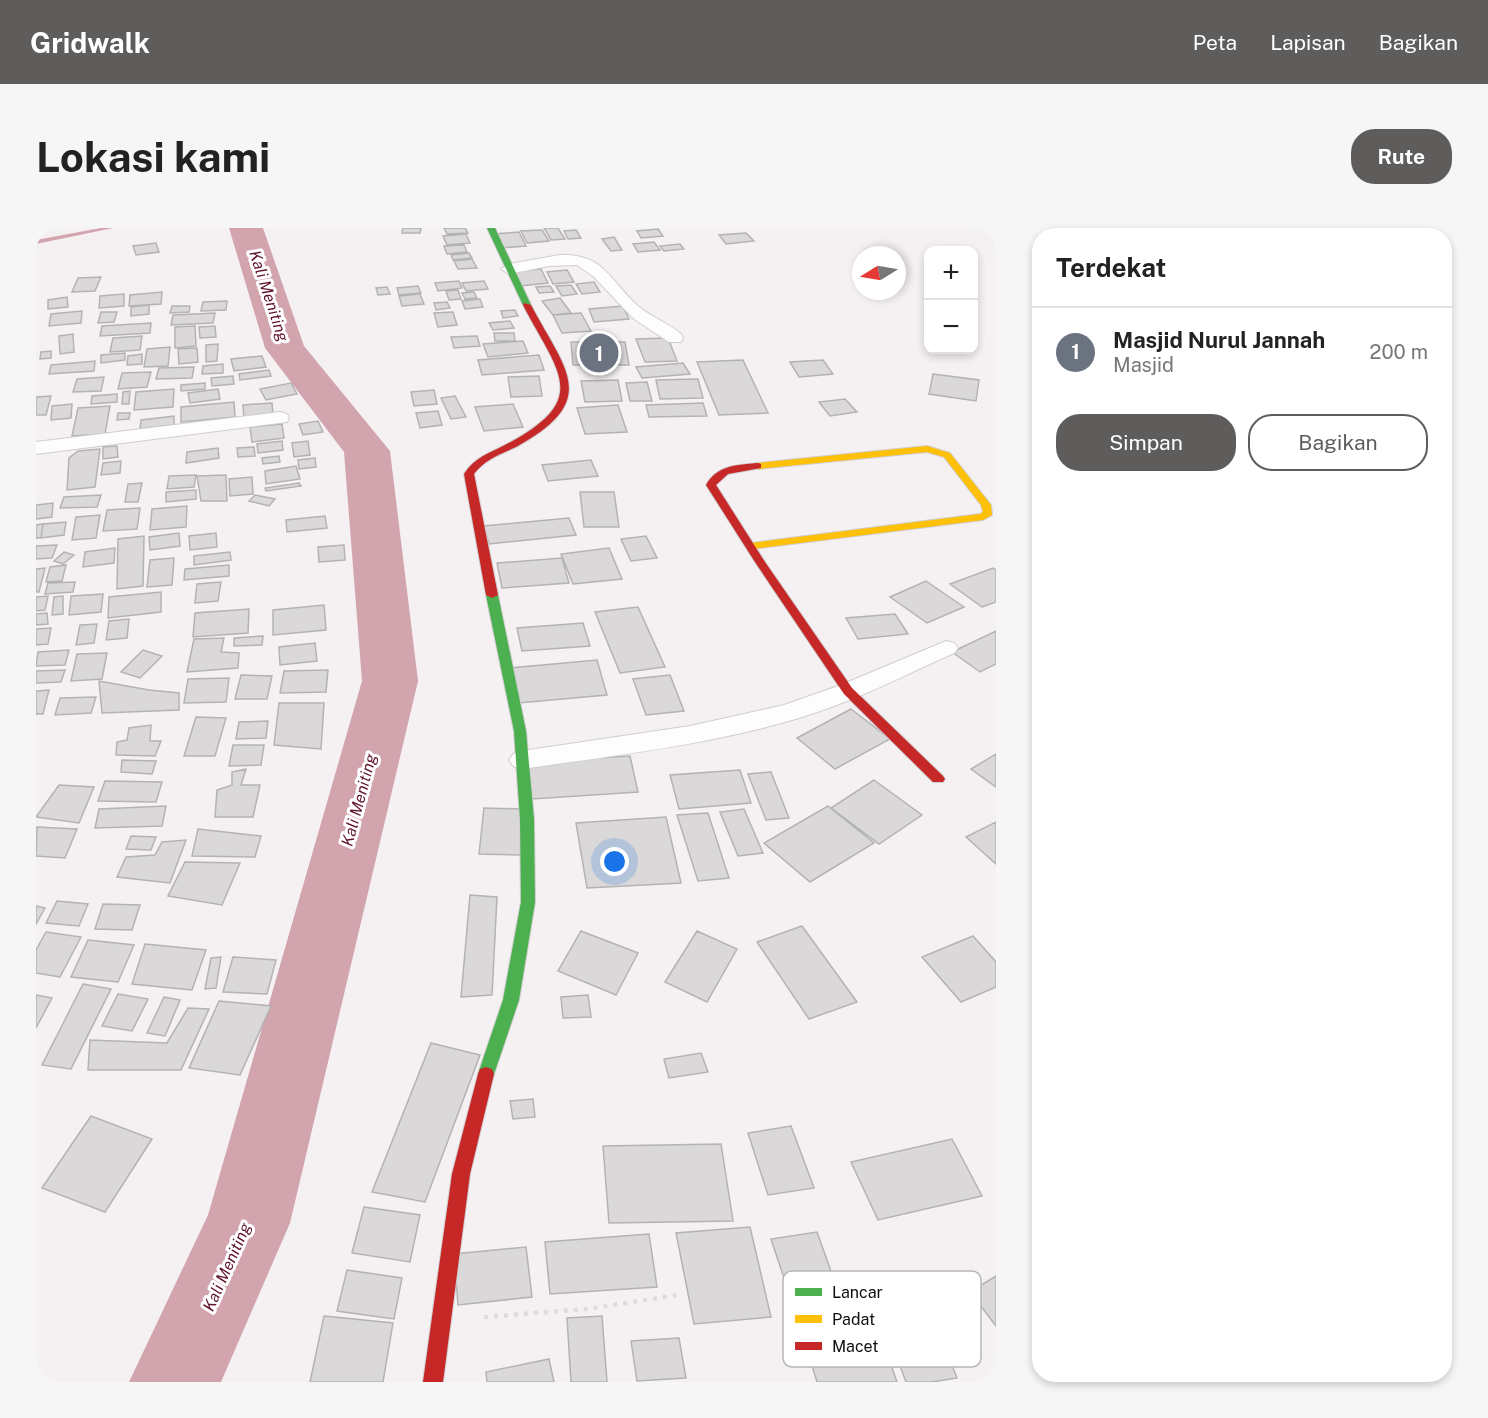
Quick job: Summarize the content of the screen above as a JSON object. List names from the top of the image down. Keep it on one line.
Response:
{"water":["Kali Meniting"],"legend":["Lancar","Padat","Macet"],"north":"left","page":{"header":"Gridwalk","nav":["Peta","Lapisan","Bagikan"],"buttons":["Rute",["Simpan","Bagikan"]],"title":"Lokasi kami","heading":"Terdekat","map_buttons":["+","−"],"list":[{"mark":"1","name":"Masjid Nurul Jannah","note":"Masjid","value":"200 m"}],"pins":"1"}}
